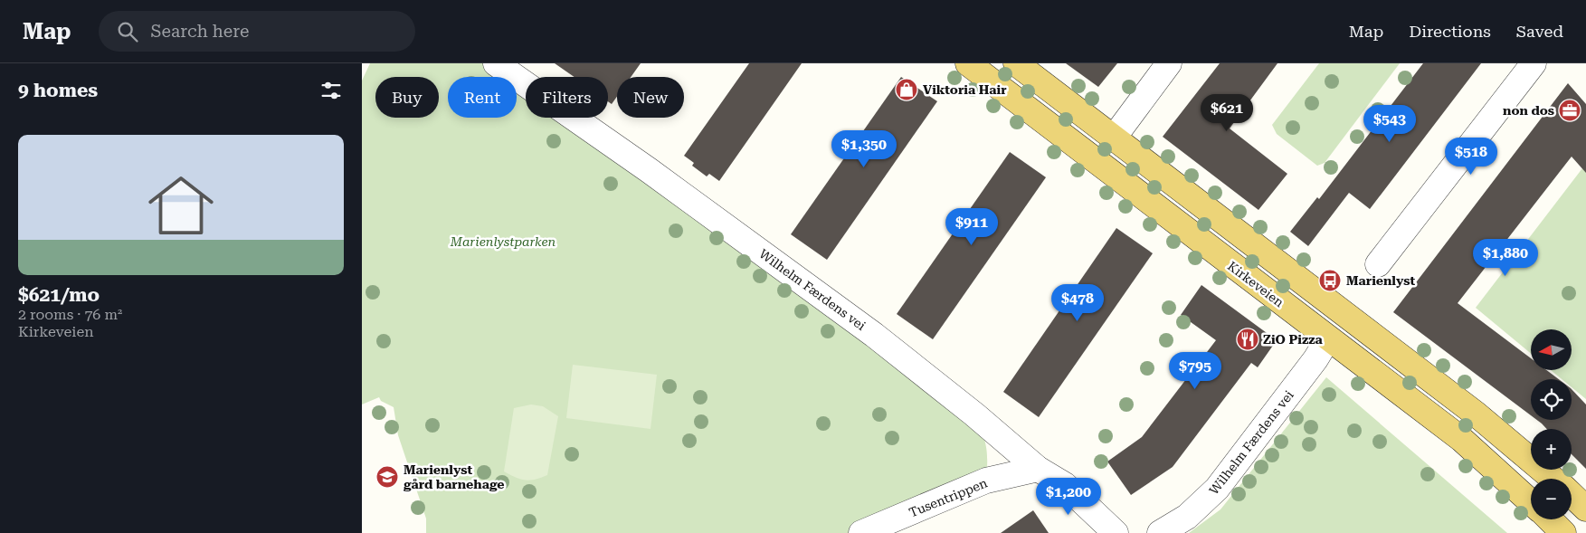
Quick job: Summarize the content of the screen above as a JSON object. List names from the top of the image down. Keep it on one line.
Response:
{"streets":{"main road":["Kirkeveien"],"street":["Wilhelm Færdens vei","Tusentrippen"]},"crossings":[["Kirkeveien","Wilhelm Færdens vei"],["Wilhelm Færdens vei","Tusentrippen"]],"parks":["Marienlystparken"],"places":{"shop":["Viktoria Hair"],"office":["non dos"],"bus stop":["Marienlyst"],"restaurant":["ZiO Pizza"],"school or university":["Marienlyst gård barnehage"]},"north":"left","page":{"header":"Map","search":"Search here","nav":["Map","Directions","Saved"],"heading":"9 homes","chip":["Buy","Rent","Filters","New"],"price":["$621","$543","$1,350","$518","$911","$1,880","$478","$795","$1,200"],"list":[{"name":"$621/mo","note":"2 rooms · 76 m² · Kirkeveien"}],"map_buttons":["+","−"]}}
